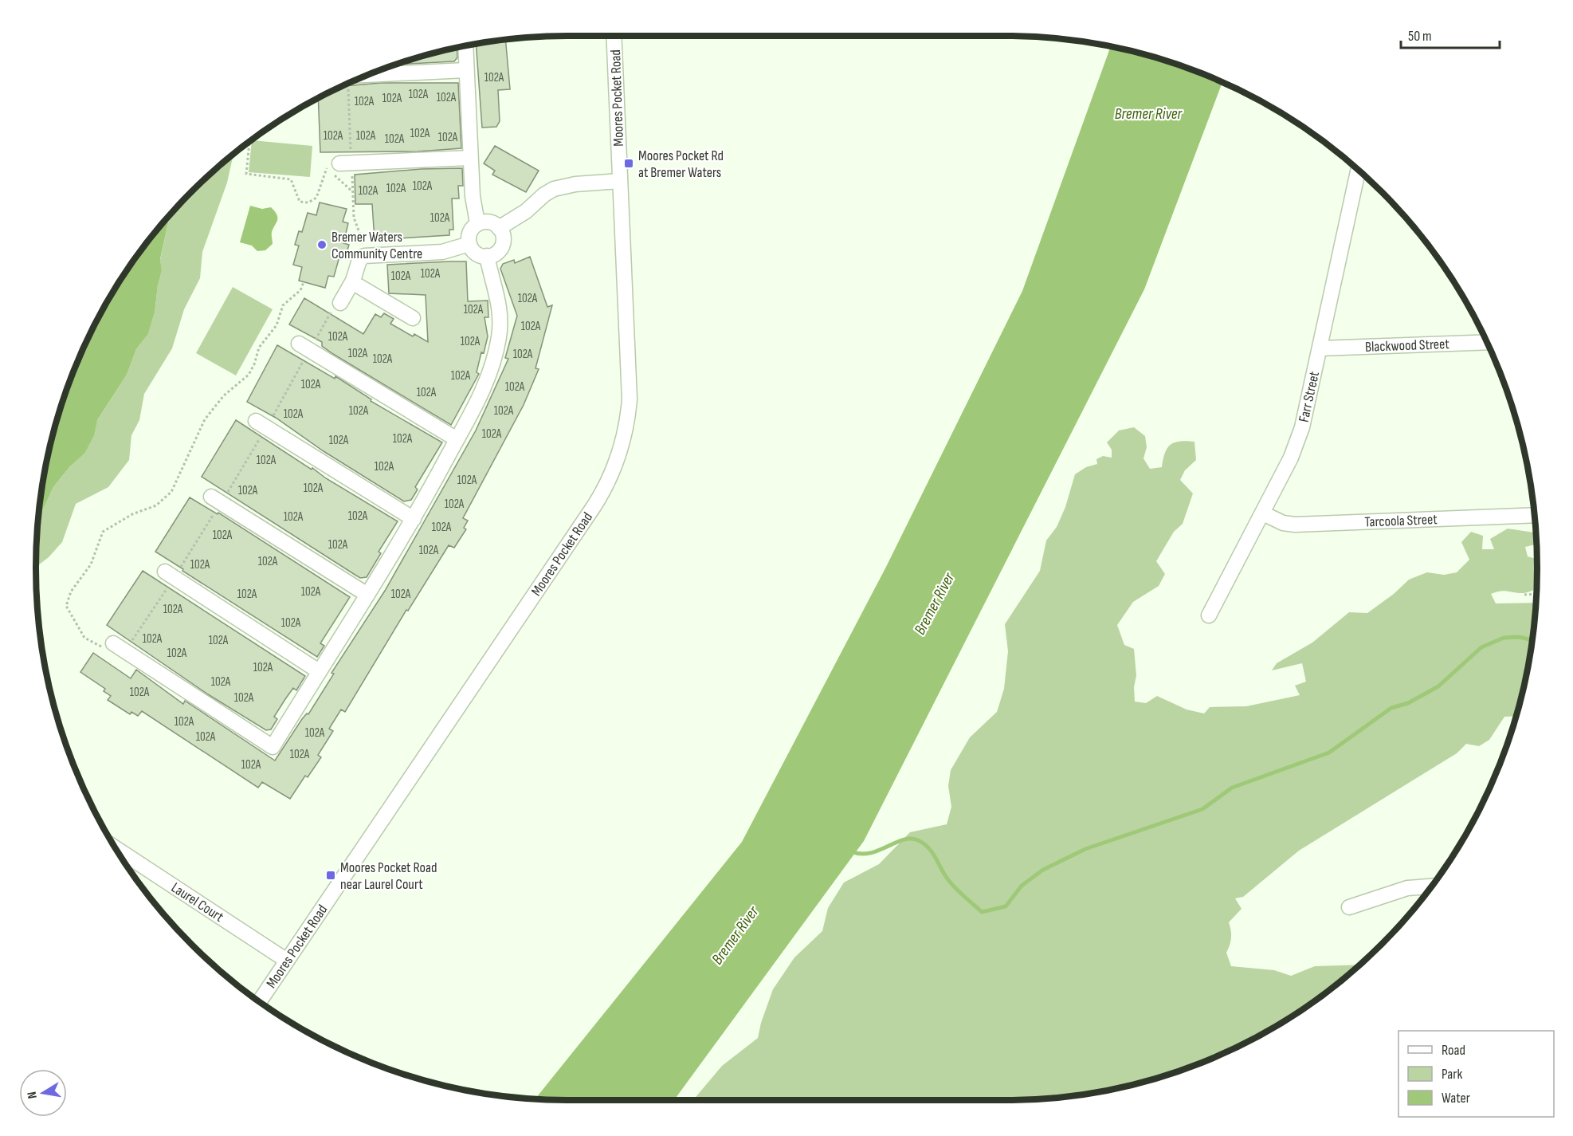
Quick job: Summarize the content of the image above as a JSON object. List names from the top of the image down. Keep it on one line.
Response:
{"streets":{"street":["Moores Pocket Road","Blackwood Street","Farr Street","Tarcoola Street","Laurel Court"]},"crossings":[["Moores Pocket Road","Laurel Court"],["Blackwood Street","Farr Street"],["Farr Street","Tarcoola Street"]],"water":["Bremer River"],"places":{"transit":["Moores Pocket Rd at Bremer Waters","Moores Pocket Road near Laurel Court"],"other":["Bremer Waters Community Centre"]},"house_numbers":["102A","102A","102A","102A","102A","102A","102A","102A","102A","102A","102A","102A","102A","102A","102A","102A","102A","102A","102A","102A","102A","102A","102A","102A","102A","102A","102A","102A","102A","102A","102A","102A","102A","102A","102A","102A","102A","102A","102A","102A","102A","102A","102A","102A","102A","102A","102A","102A","102A","102A","102A","102A","102A","102A","102A","102A","102A","102A","102A","102A","102A","102A","102A","102A","102A"],"legend":["Road","Park","Water"],"scale_bar":"50 m","north":"left"}
